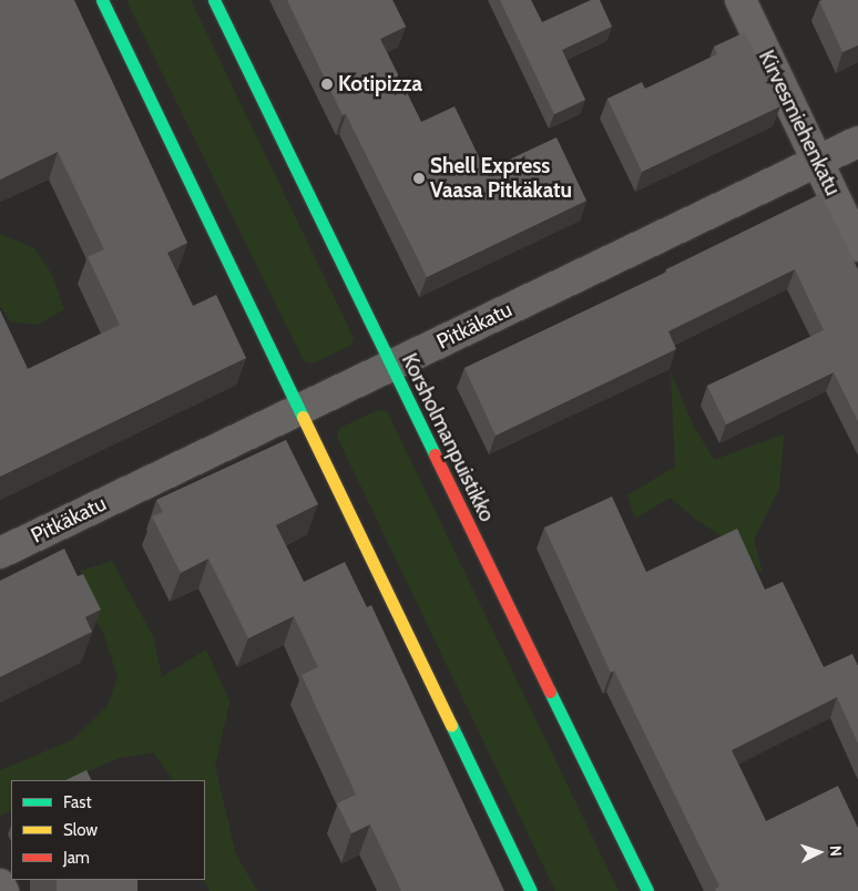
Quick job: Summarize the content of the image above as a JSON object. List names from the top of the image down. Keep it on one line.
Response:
{"streets":{"main road":["Korsholmanpuistikko"],"street":["Kirvesmiehenkatu","Pitkäkatu"]},"crossings":[["Kirvesmiehenkatu","Pitkäkatu"],["Pitkäkatu","Korsholmanpuistikko"]],"places":["Kotipizza","Shell Express Vaasa Pitkäkatu"],"legend":["Fast","Slow","Jam"],"north":"right"}
